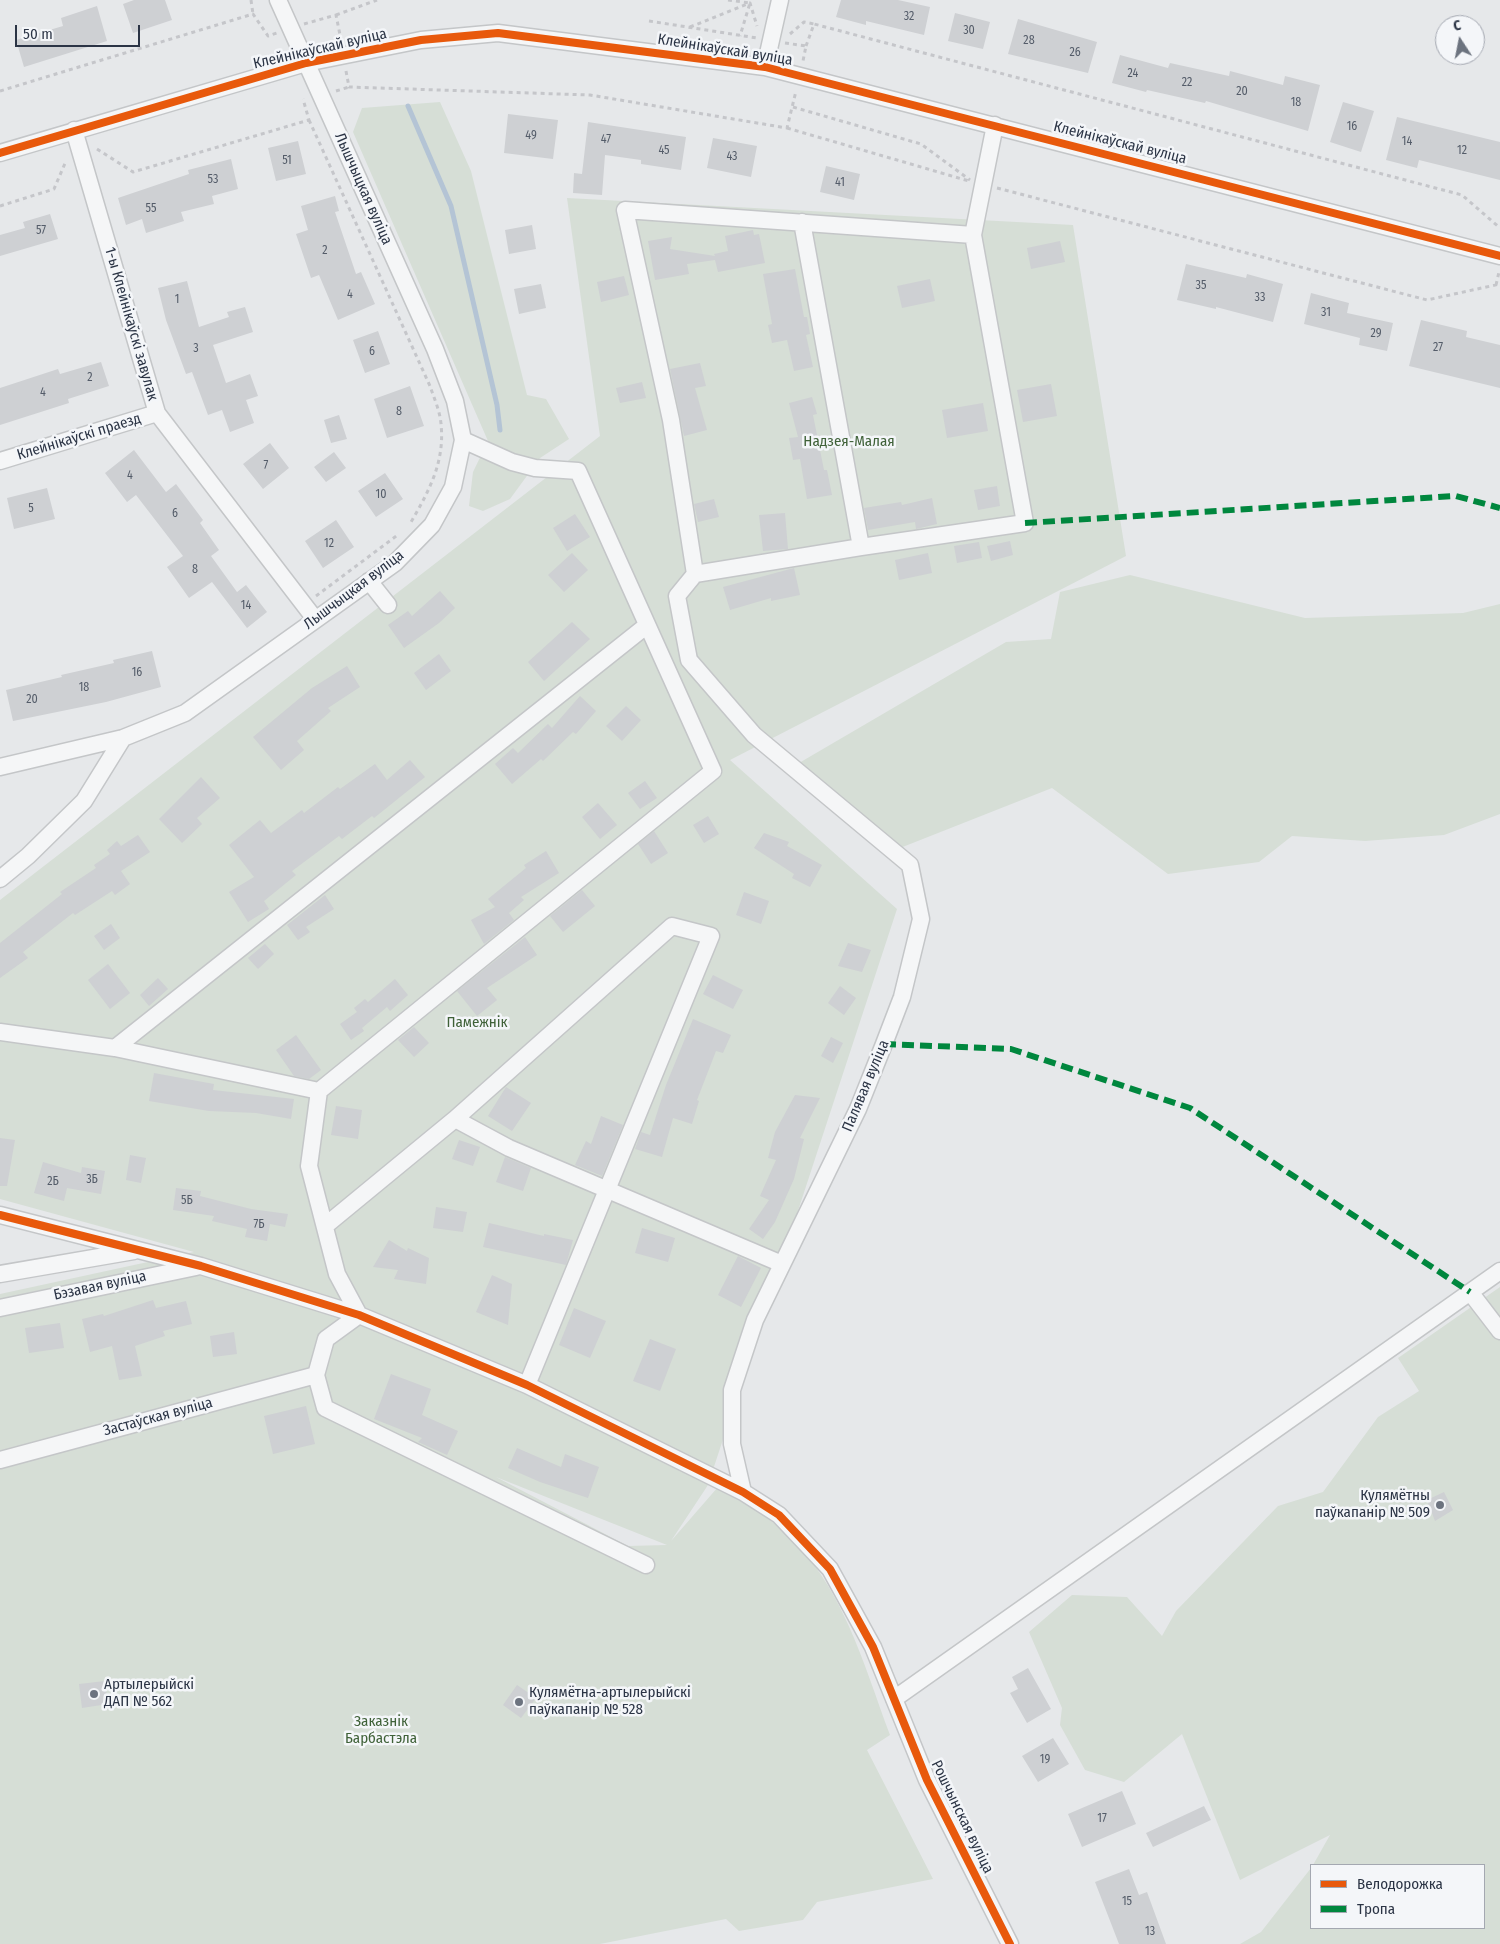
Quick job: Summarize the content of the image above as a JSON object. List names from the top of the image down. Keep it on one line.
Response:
{"streets":{"street":["Клейнікаўскай вуліца","Лышчыцкая вуліца","1-ы Клейнікаўскі завулак","Клейнікаўскі праезд","Палявая вуліца","Бэзавая вуліца","Застаўская вуліца","Рошчынская вуліца"]},"crossings":[["Клейнікаўскай вуліца","Лышчыцкая вуліца"],["Клейнікаўскай вуліца","1-ы Клейнікаўскі завулак"],["Лышчыцкая вуліца","1-ы Клейнікаўскі завулак"],["1-ы Клейнікаўскі завулак","Клейнікаўскі праезд"],["Палявая вуліца","Рошчынская вуліца"],["Бэзавая вуліца","Рошчынская вуліца"]],"parks":["Надзея-Малая","Памежнік","Заказнік Барбастэла"],"places":["Кулямётны паўкапанір № 509","Артылерыйскі ДАП № 562","Кулямётна-артылерыйскі паўкапанір № 528"],"house_numbers":["32","30","28","26","24","22","20","18","16","49","47","14","45","12","43","51","53","41","55","57","2","35","4","33","1","31","29","27","3","6","2","4","8","7","4","10","5","6","12","8","14","16","18","20","3Б","2Б","5Б","7Б","19","17","15","13"],"legend":["Велодорожка","Тропа"],"scale_bar":"50 m","north":"top"}
